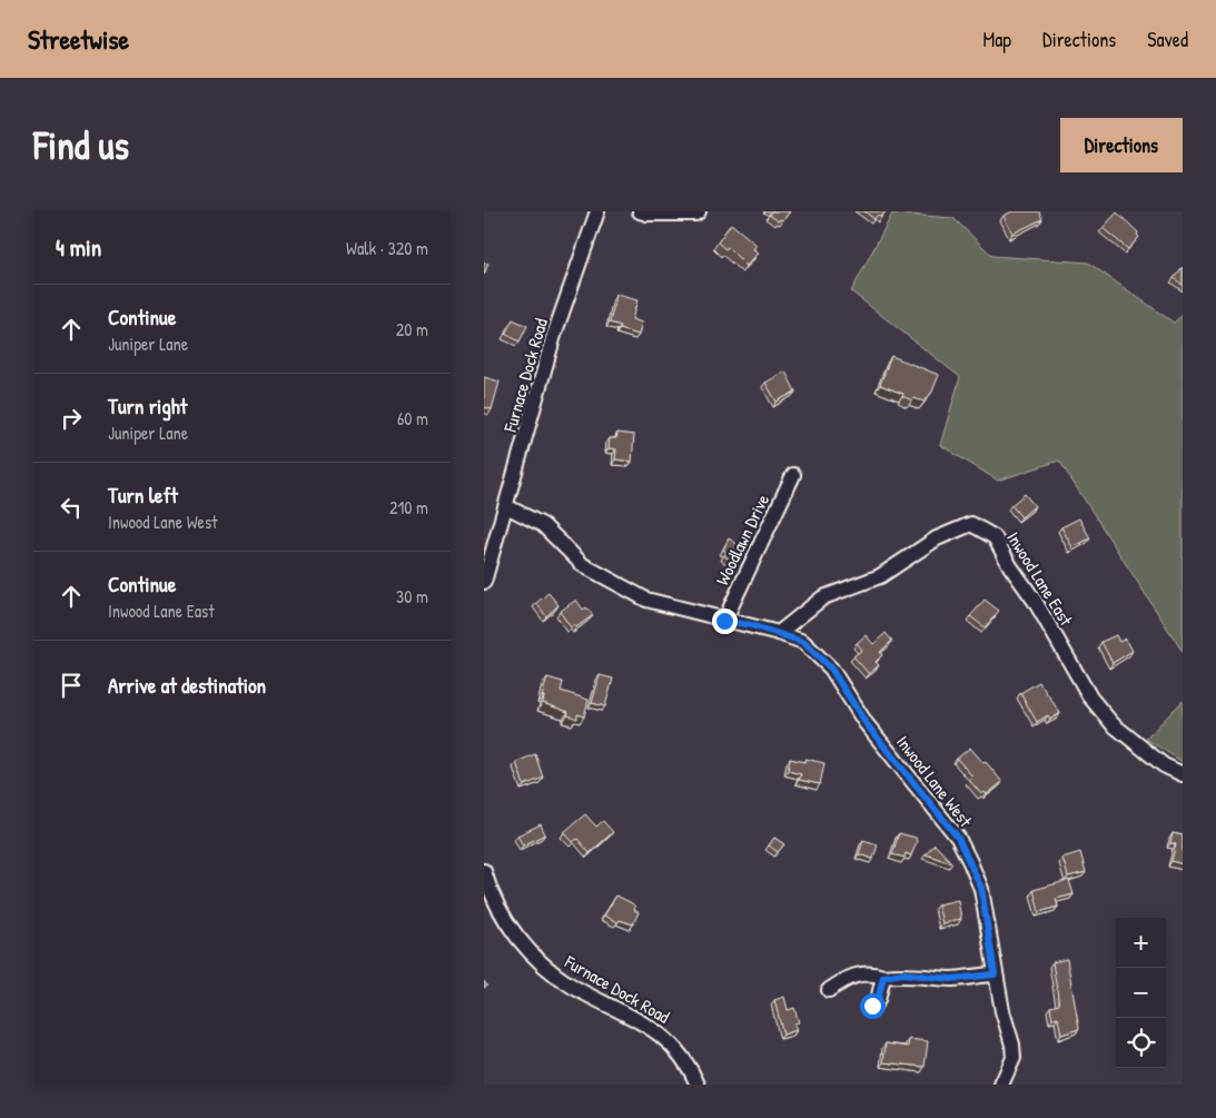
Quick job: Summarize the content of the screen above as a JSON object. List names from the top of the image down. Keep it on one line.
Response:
{"streets":{"street":["Furnace Dock Road","Woodlawn Drive","Inwood Lane East","Inwood Lane West"]},"crossings":[["Inwood Lane East","Inwood Lane West"]],"page":{"header":"Streetwise","nav":["Map","Directions","Saved"],"buttons":"Directions","title":"Find us","heading":["4 min","Walk · 320 m"],"list":[["Continue","Juniper Lane","20 m"],["Turn right","Juniper Lane","60 m"],["Turn left","Inwood Lane West","210 m"],["Continue","Inwood Lane East","30 m"],"Arrive at destination"],"map_buttons":["+","−"]}}
